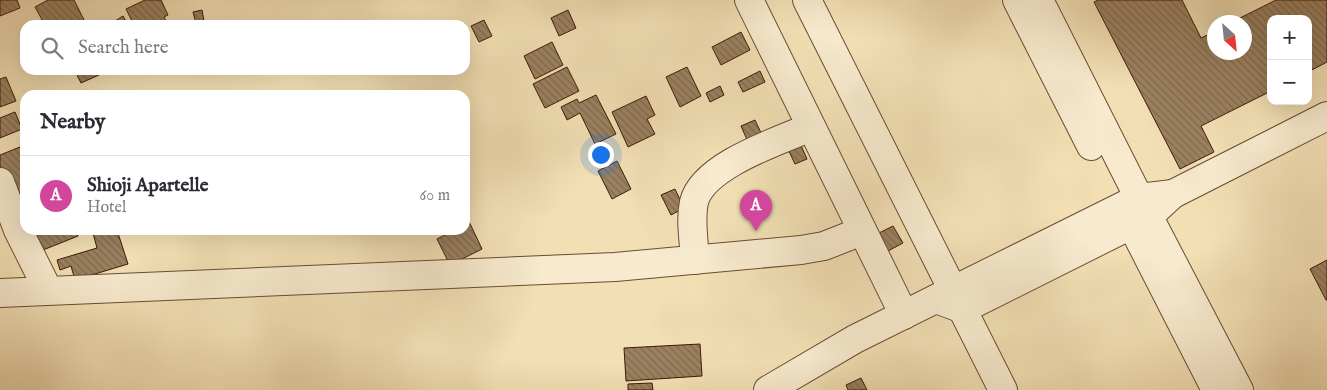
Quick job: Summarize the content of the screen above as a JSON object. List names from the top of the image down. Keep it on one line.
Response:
{"north":"bottom right","page":{"map_buttons":["+","−"],"search":"Search here","heading":"Nearby","list":[{"mark":"A","name":"Shioji Apartelle","note":"Hotel","value":"60 m"}],"pins":"A"}}
